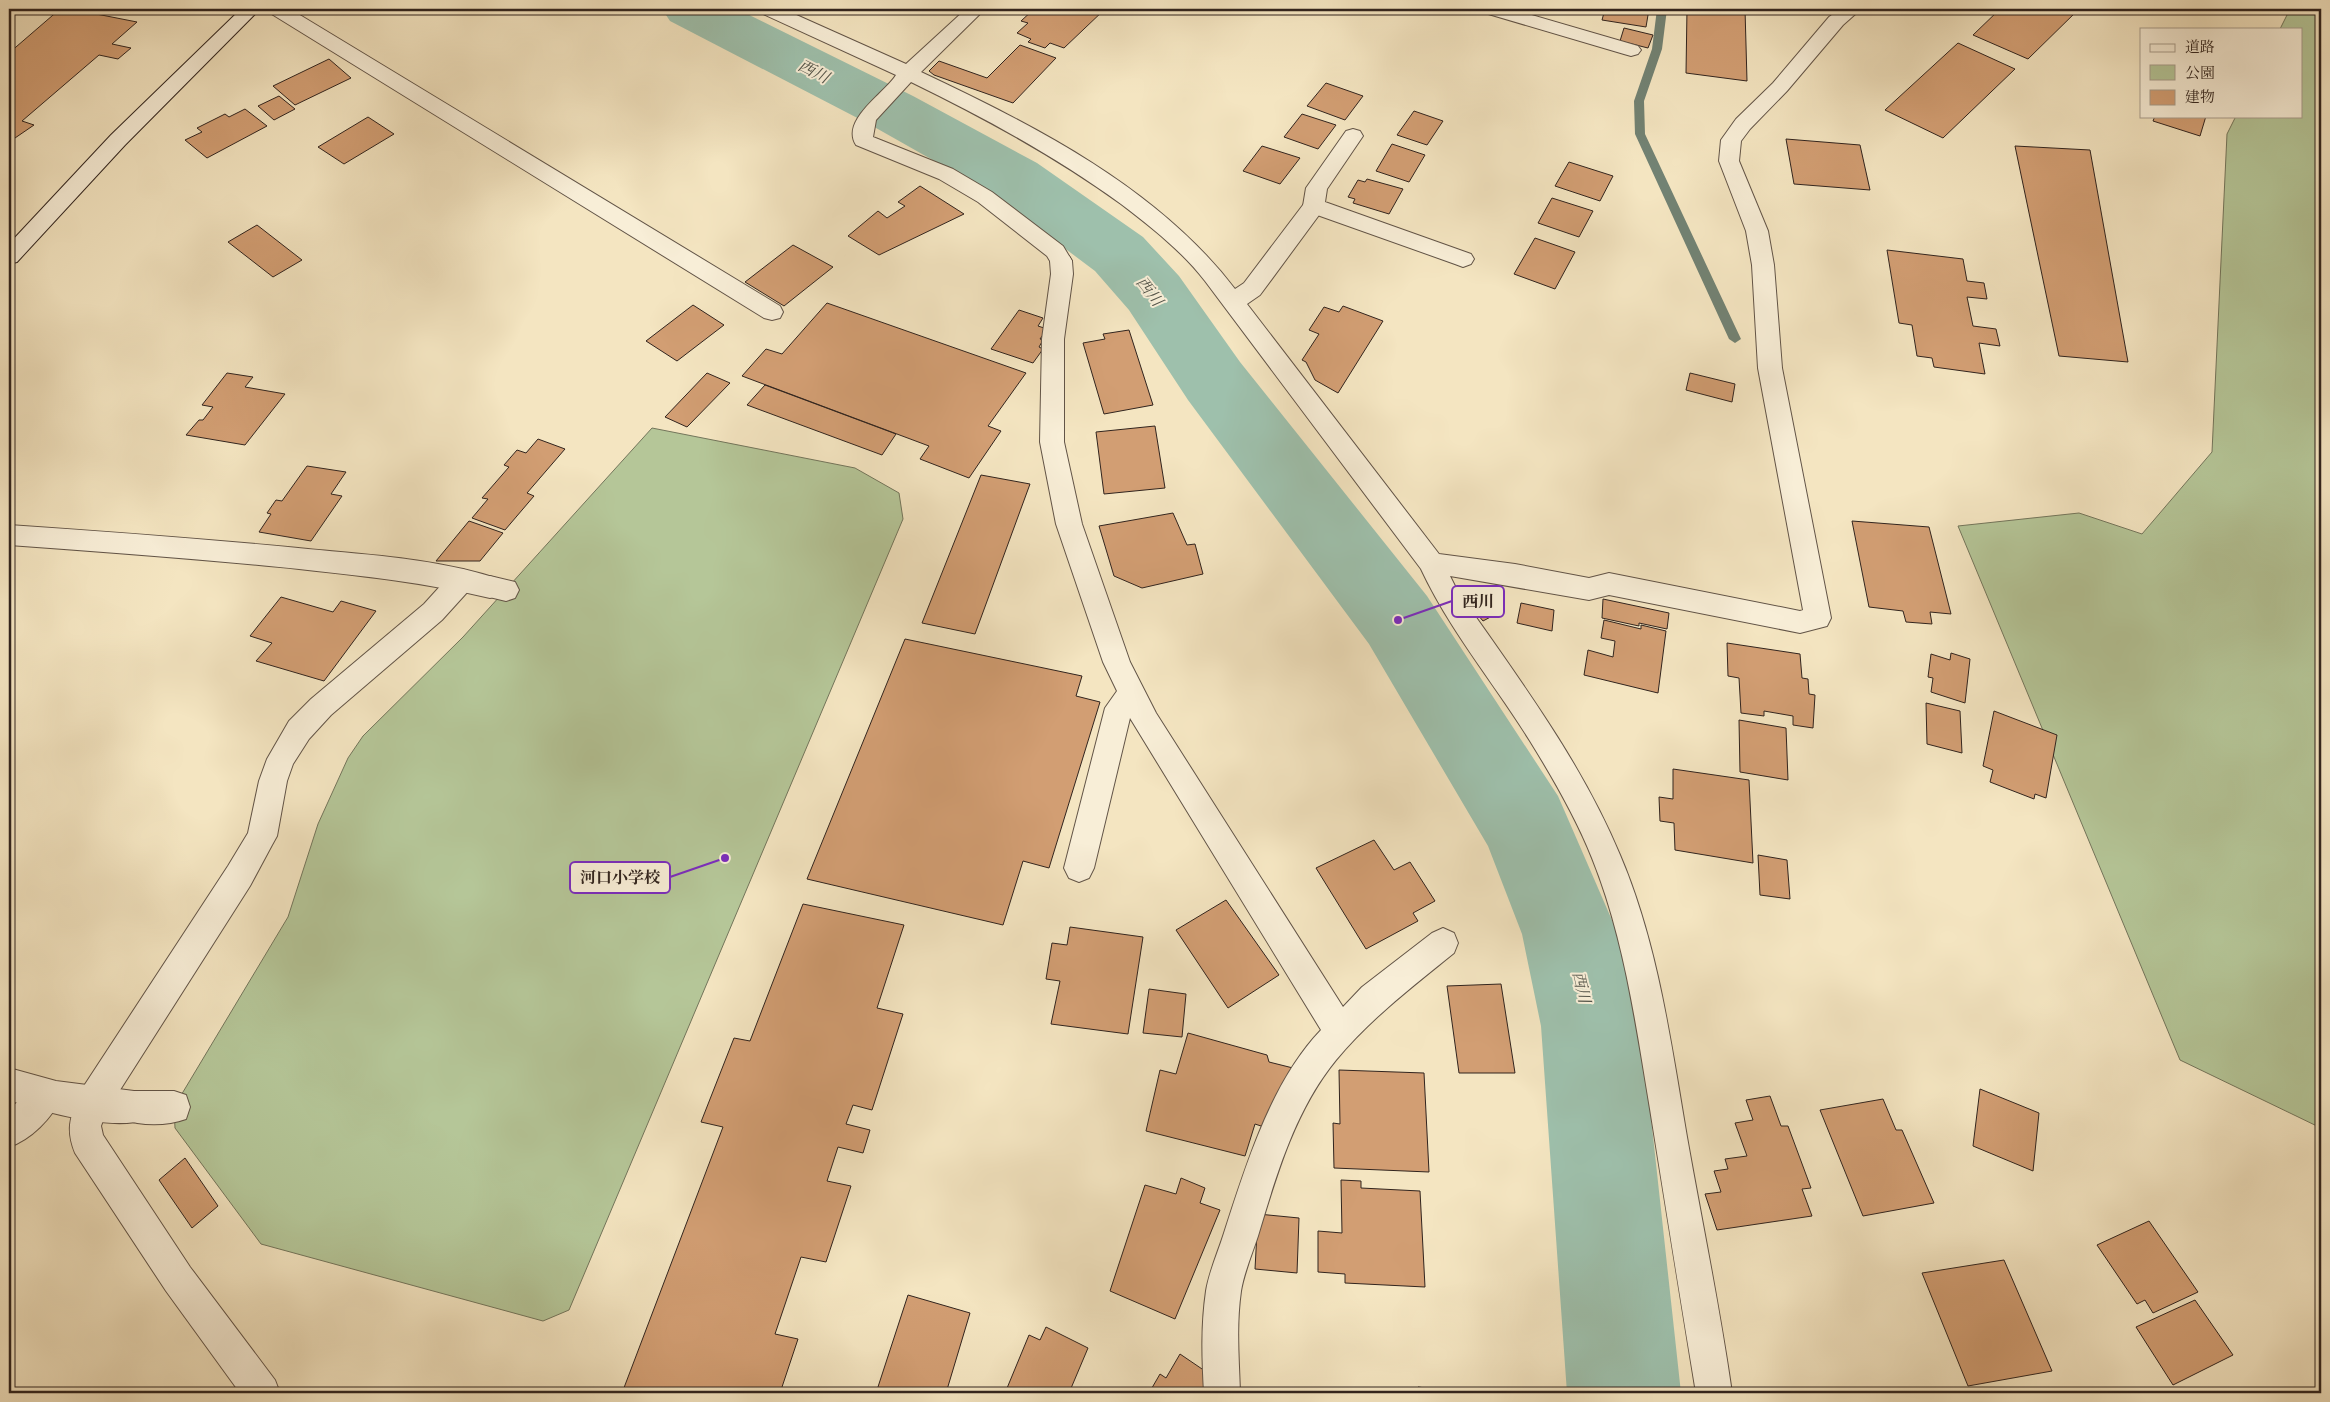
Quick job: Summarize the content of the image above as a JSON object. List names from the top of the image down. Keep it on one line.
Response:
{"water":["西川"],"places":["西川","河口小学校"],"legend":["道路","公園","建物"]}
